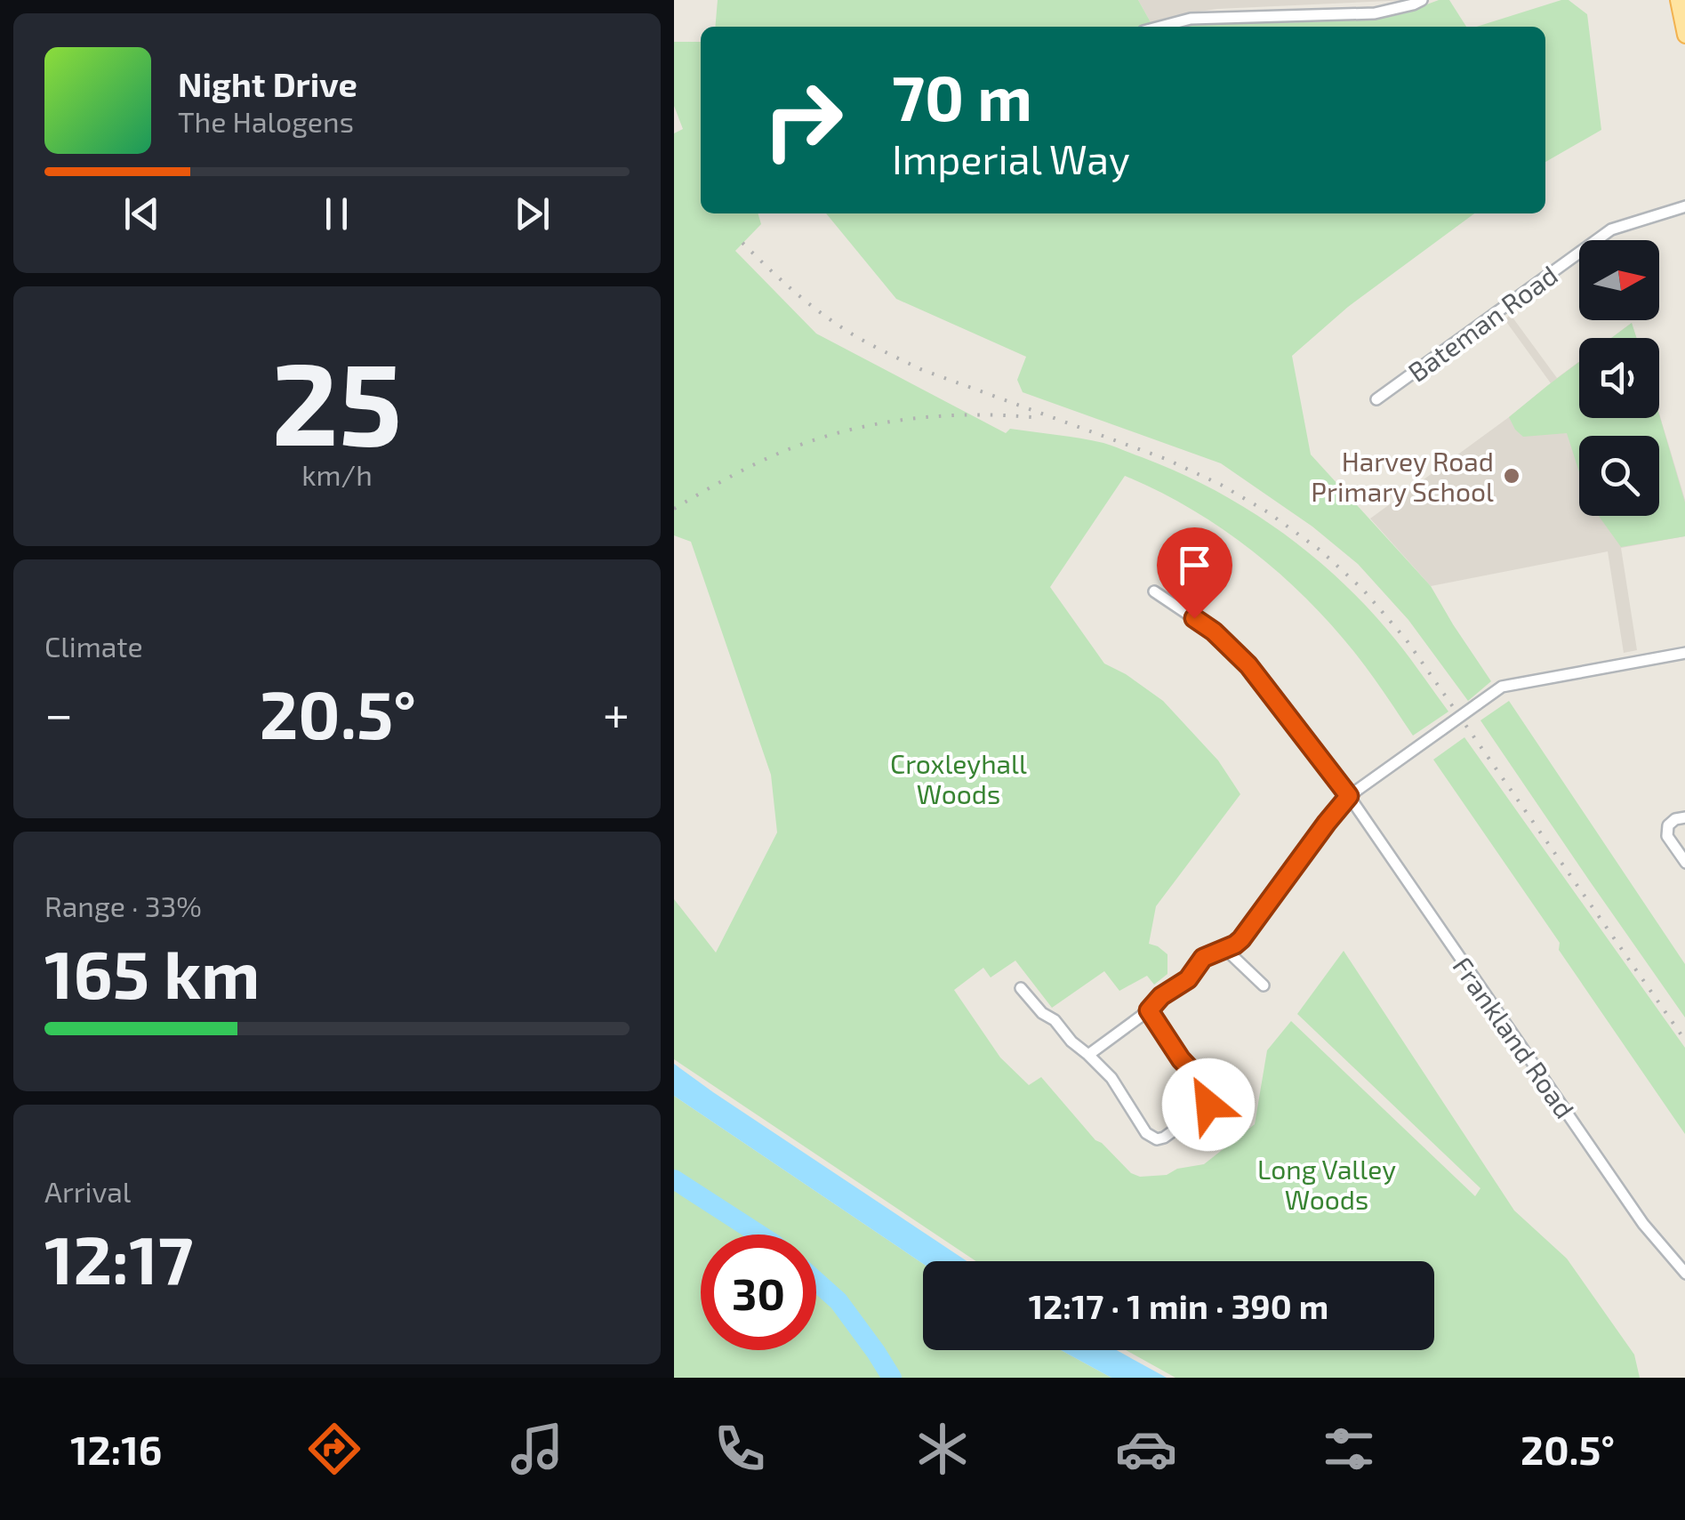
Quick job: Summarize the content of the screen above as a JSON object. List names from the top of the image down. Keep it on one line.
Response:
{"streets":{"street":["Bateman Road","Frankland Road"]},"parks":["Croxleyhall Woods","Long Valley Woods"],"places":["Harvey Road Primary School"],"north":"right","page":{"turn":["70 m","Imperial Way"],"song":["Night Drive","The Halogens"],"tile":[["25","km/h"],"Climate",["Range · 33%","165 km"],["Arrival","12:17"]],"heat":["−","20.5°","+"],"limit":"30","trip":"12:17 · 1 min · 390 m","tabs":["12:16","20.5°"]}}
